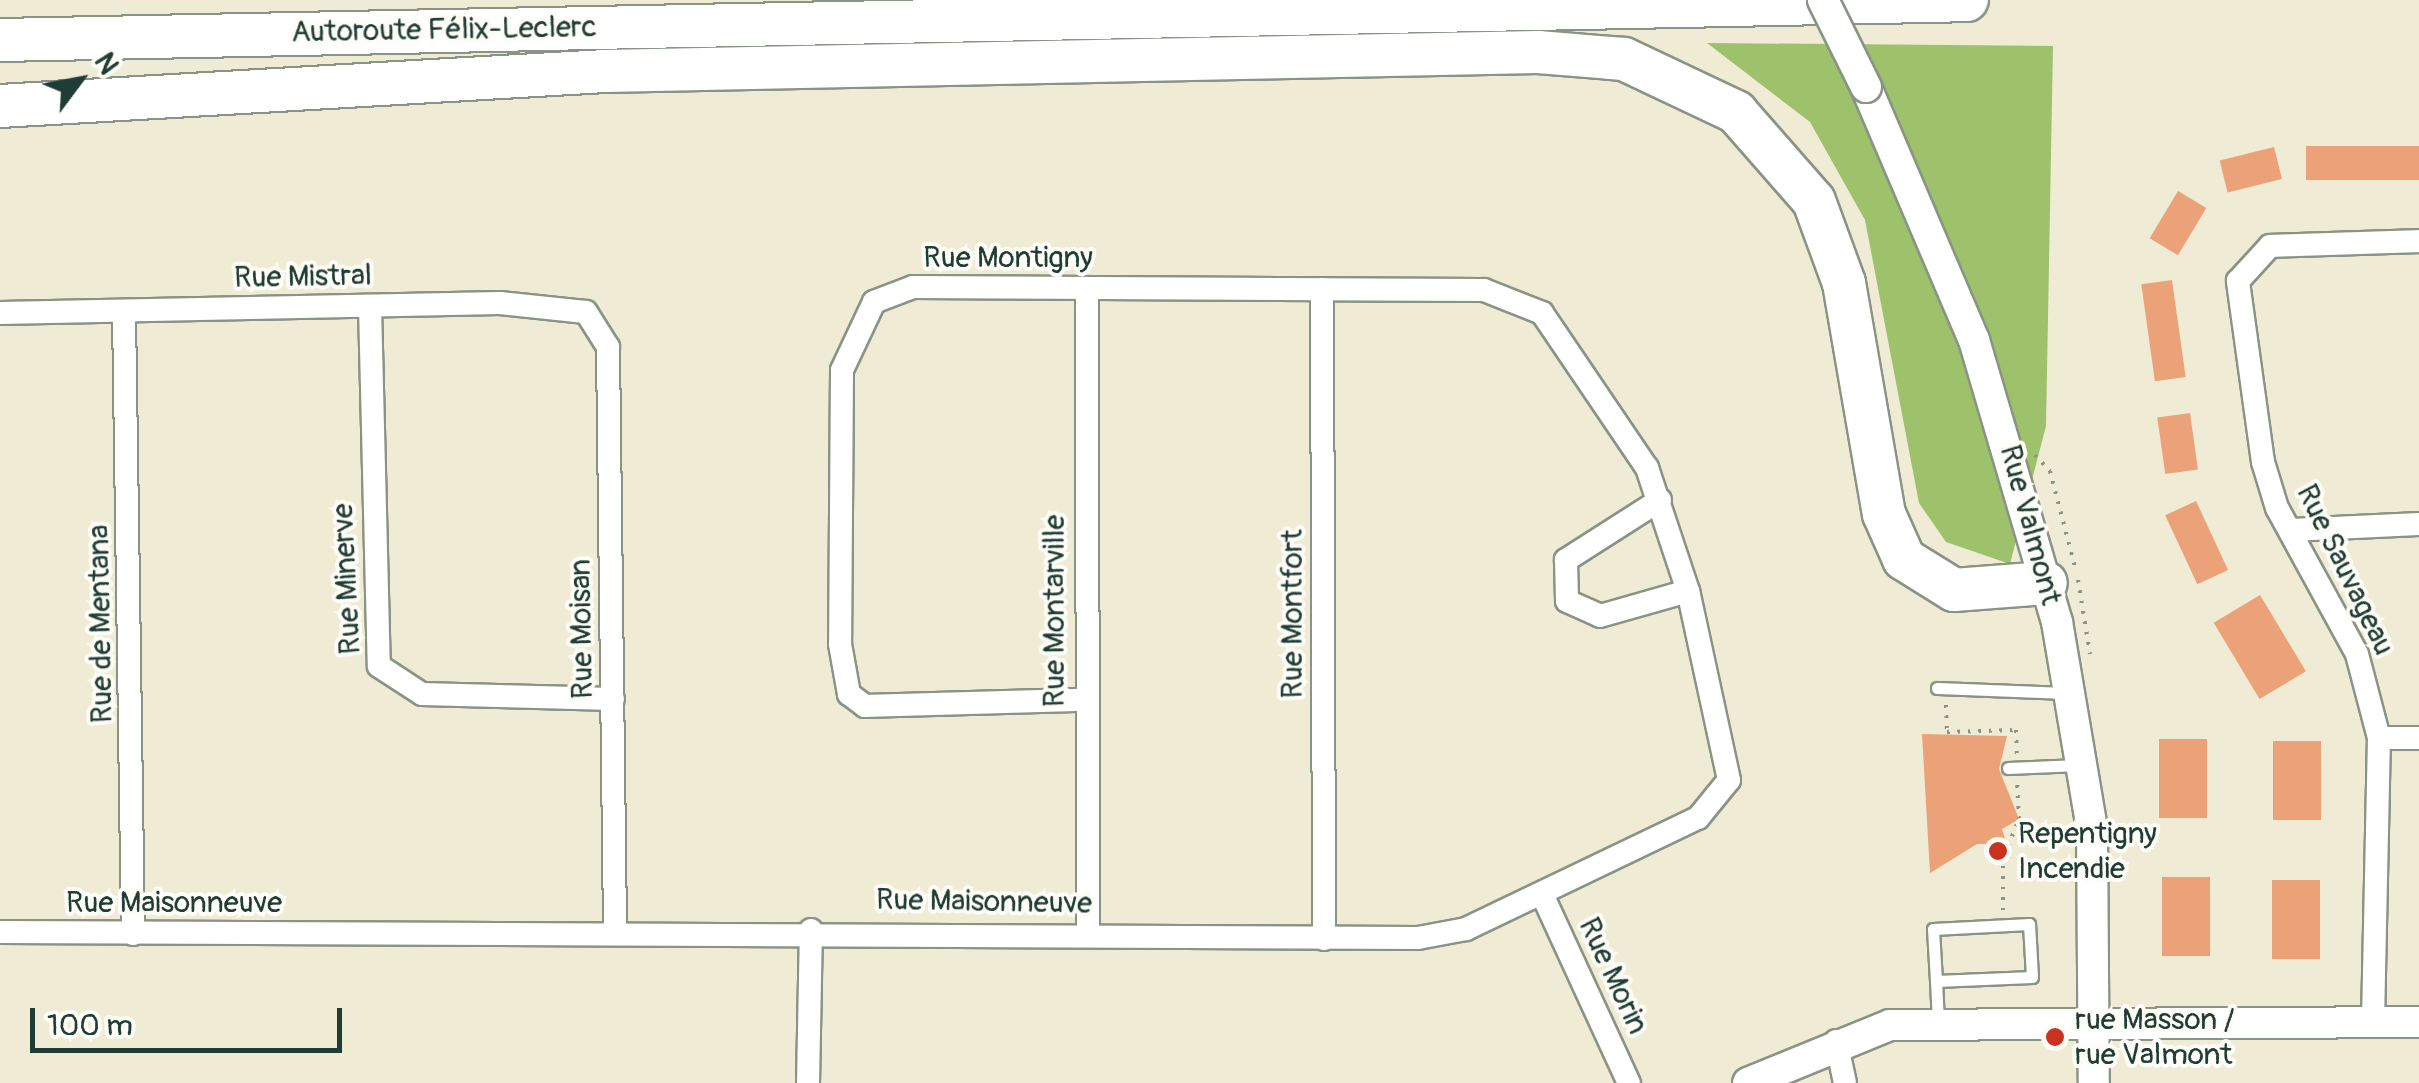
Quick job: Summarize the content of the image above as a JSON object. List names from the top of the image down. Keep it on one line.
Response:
{"streets":{"highway":["Autoroute Félix-Leclerc"],"street":["Rue Montigny","Rue Mistral","Rue Valmont","Rue Sauvageau","Rue Minerve","Rue Montarville","Rue Montfort","Rue de Mentana","Rue Moisan","Rue Maisonneuve","Rue Morin"]},"crossings":[["Rue Montigny","Rue Montarville"],["Rue Montigny","Rue Montfort"],["Rue Montigny","Rue Maisonneuve"],["Rue Mistral","Rue Minerve"],["Rue Mistral","Rue de Mentana"],["Rue Mistral","Rue Moisan"],["Rue Minerve","Rue Moisan"],["Rue Montarville","Rue Maisonneuve"],["Rue Montfort","Rue Maisonneuve"],["Rue de Mentana","Rue Maisonneuve"],["Rue Moisan","Rue Maisonneuve"],["Rue Maisonneuve","Rue Morin"]],"places":["Repentigny Incendie","rue Masson / rue Valmont"],"scale_bar":"100 m","north":"top right"}
